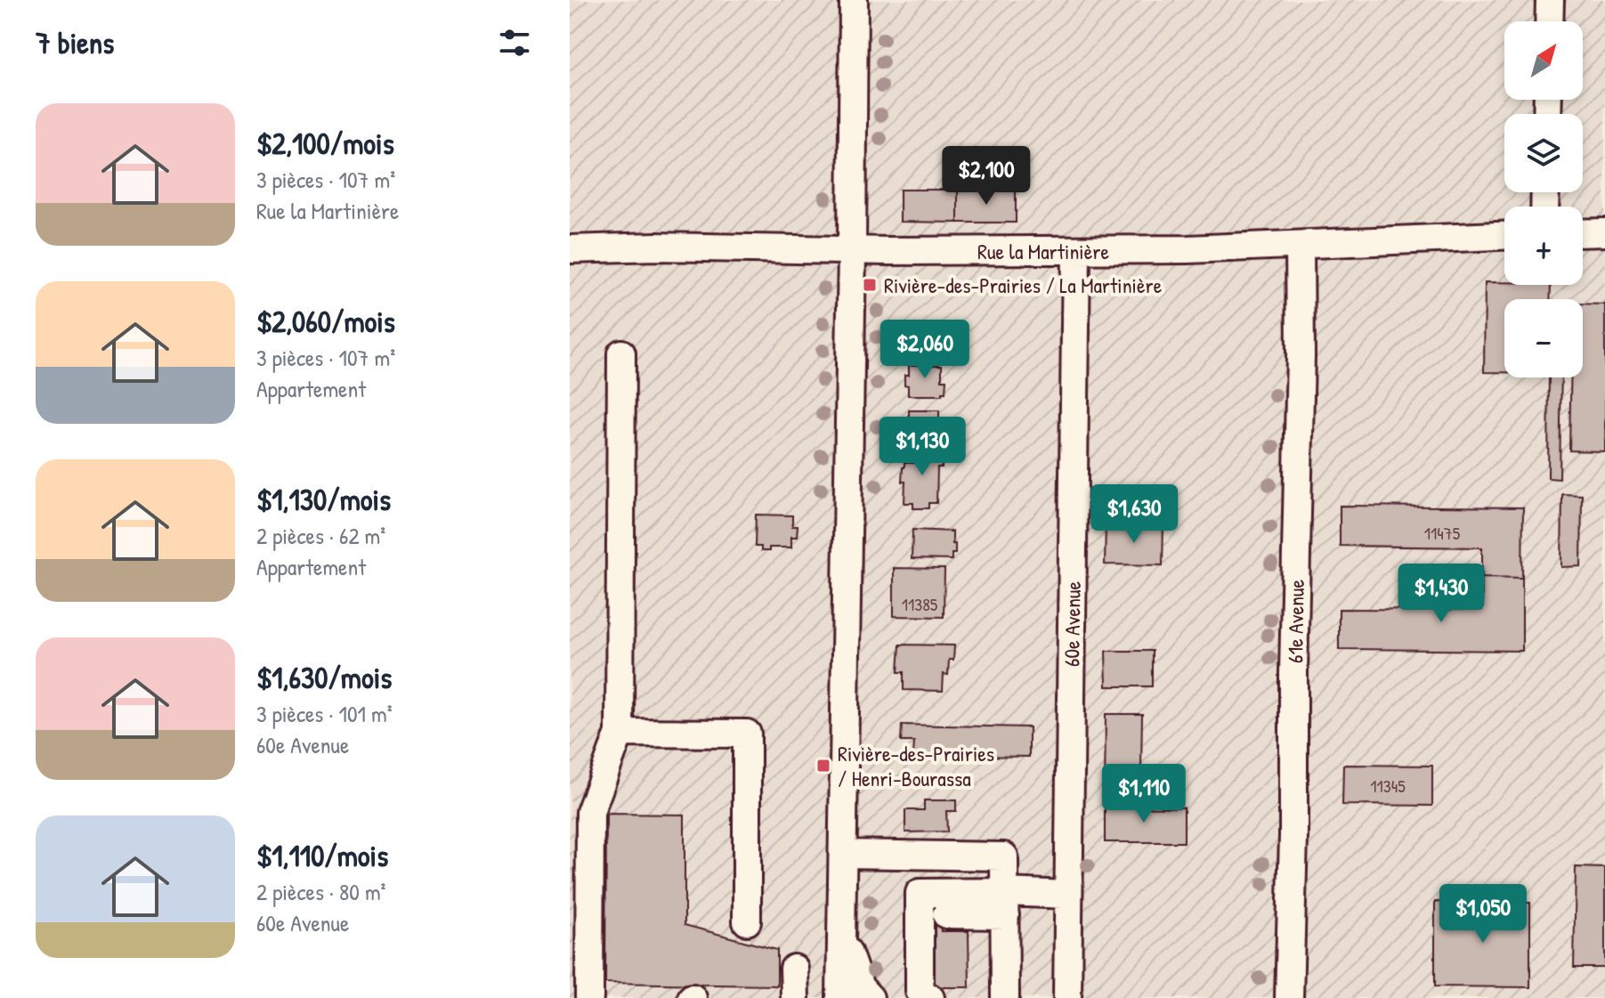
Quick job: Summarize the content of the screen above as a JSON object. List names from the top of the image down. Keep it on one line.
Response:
{"streets":{"street":["Rue la Martinière","61e Avenue","60e Avenue"]},"crossings":[["Rue la Martinière","61e Avenue"],["Rue la Martinière","60e Avenue"]],"places":{"transit":["Rivière-des-Prairies / La Martinière","Rivière-des-Prairies / Henri-Bourassa"]},"house_numbers":["11475","11385","11345"],"north":"top right","page":{"heading":"7 biens","map_buttons":["+","−"],"list":[{"name":"$2,100/mois","note":"3 pièces · 107 m² · Rue la Martinière"},{"name":"$2,060/mois","note":"3 pièces · 107 m² · Appartement"},{"name":"$1,130/mois","note":"2 pièces · 62 m² · Appartement"},{"name":"$1,630/mois","note":"3 pièces · 101 m² · 60e Avenue"},{"name":"$1,110/mois","note":"2 pièces · 80 m² · 60e Avenue"}],"price":["$2,100","$2,060","$1,130","$1,630","$1,430","$1,110","$1,050"]}}
